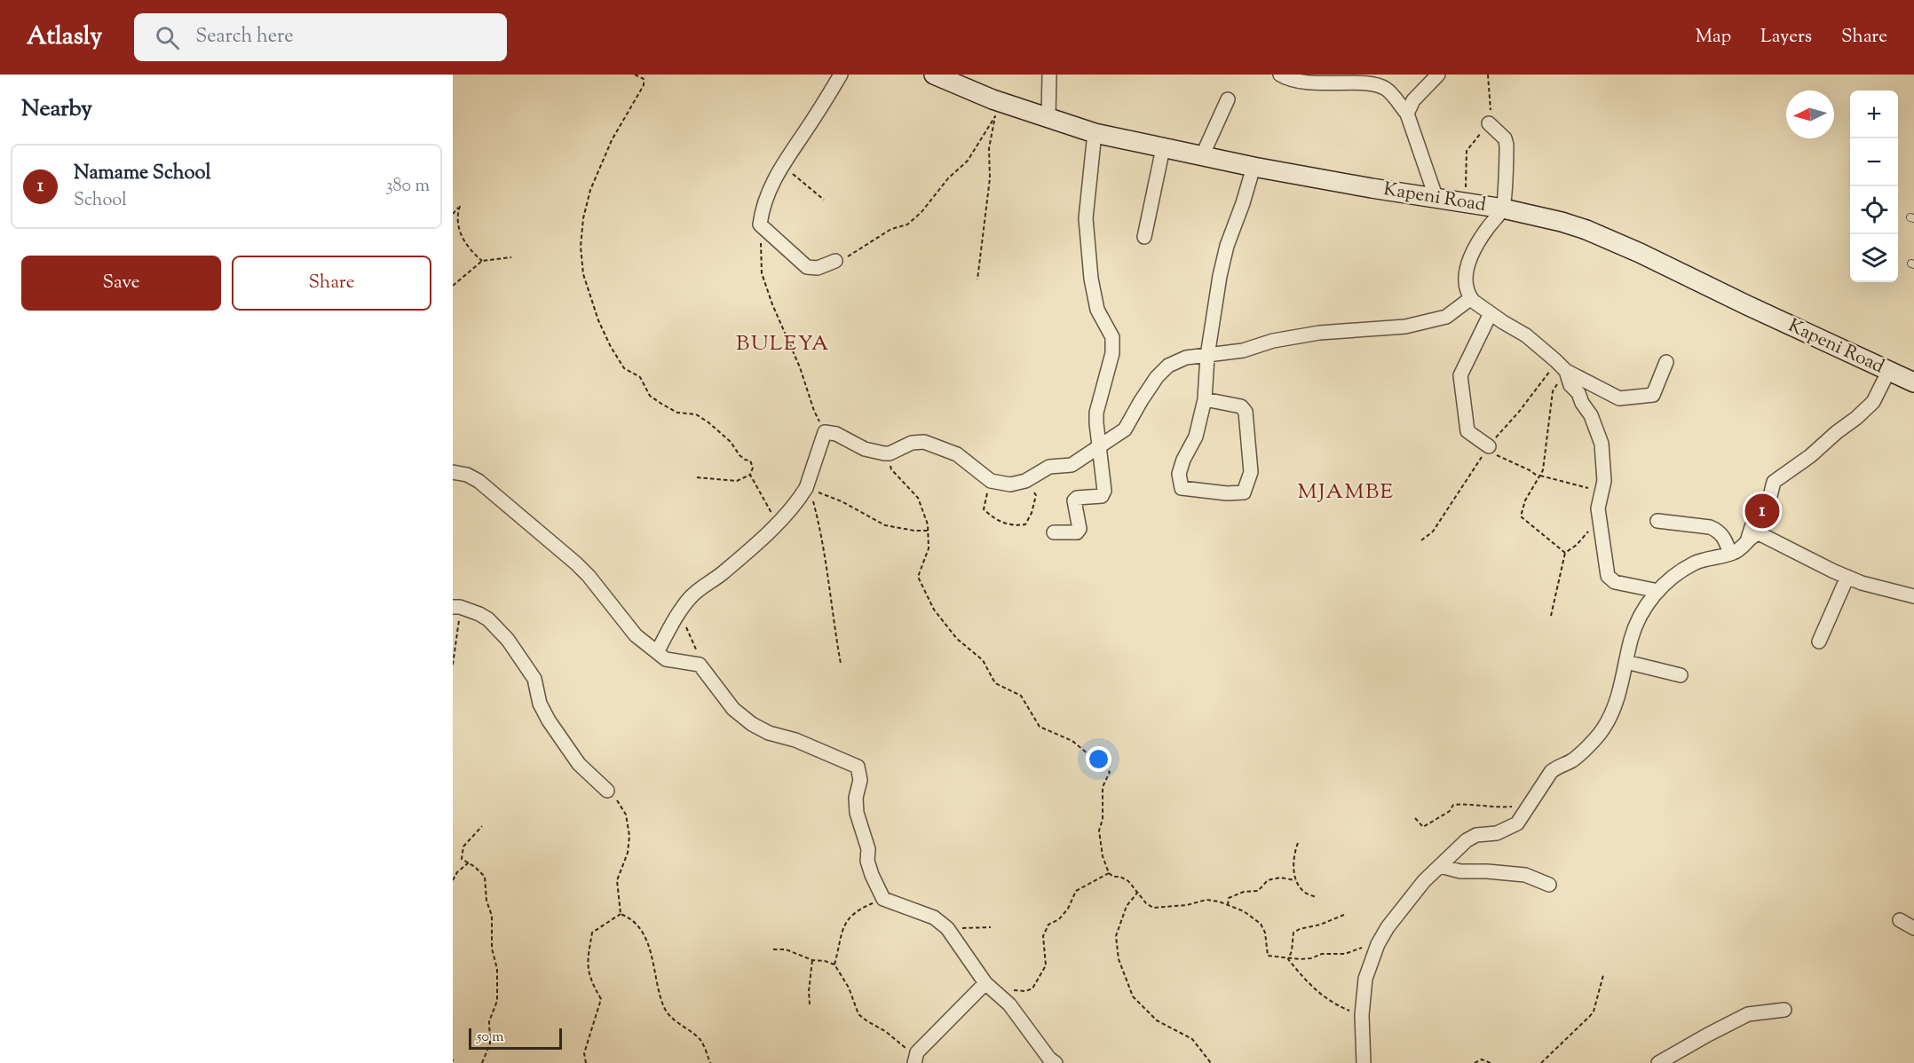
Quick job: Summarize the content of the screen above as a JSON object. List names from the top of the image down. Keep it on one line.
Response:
{"streets":{"main road":["Kapeni Road"]},"districts":["BULEYA","MJAMBE"],"scale_bar":"50 m","north":"left","page":{"header":"Atlasly","search":"Search here","nav":["Map","Layers","Share"],"heading":"Nearby","map_buttons":["+","−"],"list":[{"mark":"1","name":"Namame School","note":"School","value":"380 m"}],"buttons":["Save","Share"],"pins":"1","scale":"50 m"}}
